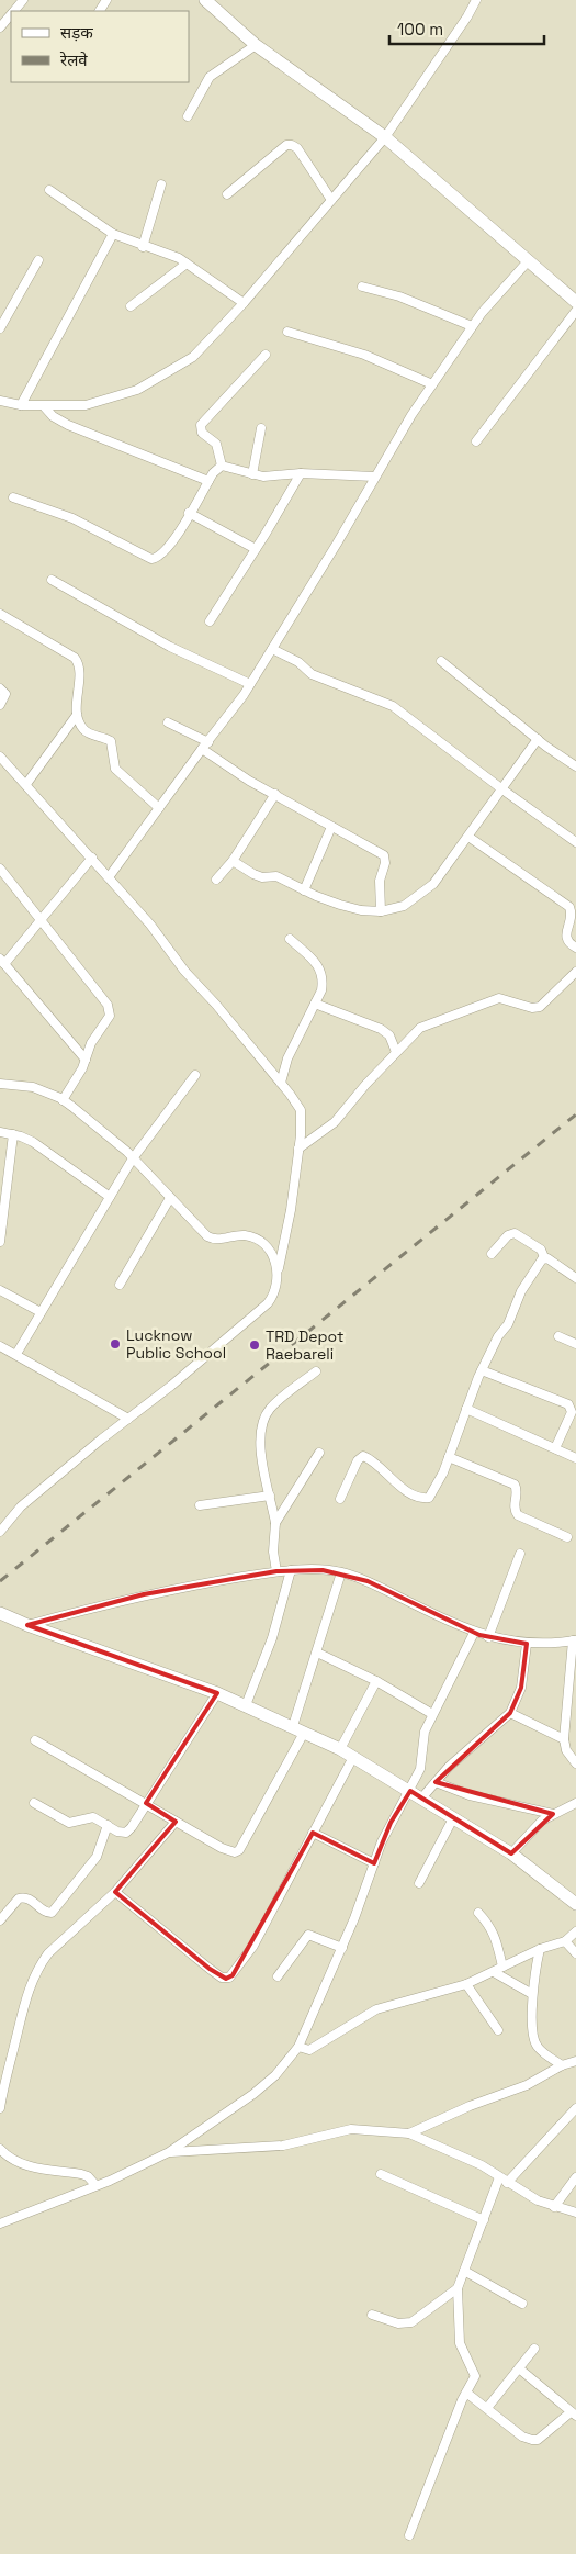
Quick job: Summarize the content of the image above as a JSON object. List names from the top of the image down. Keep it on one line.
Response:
{"places":["Lucknow Public School","TRD Depot Raebareli"],"legend":["सड़क","रेलवे"],"scale_bar":"100 m"}
